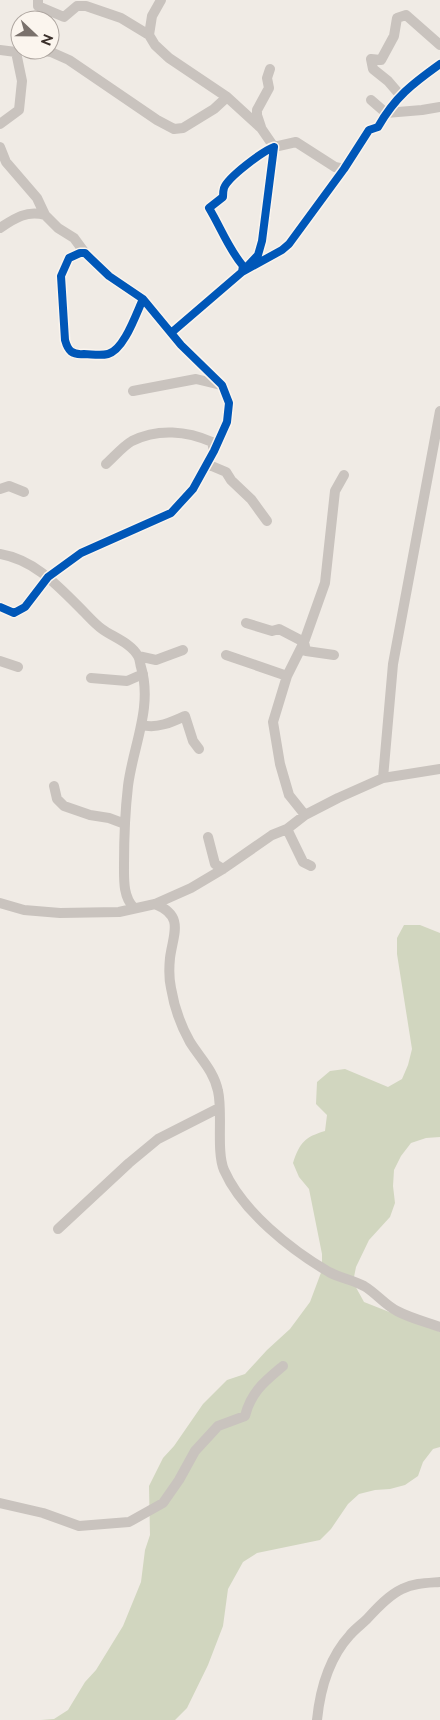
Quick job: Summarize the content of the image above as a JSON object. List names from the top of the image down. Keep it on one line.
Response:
{"north":"right"}
